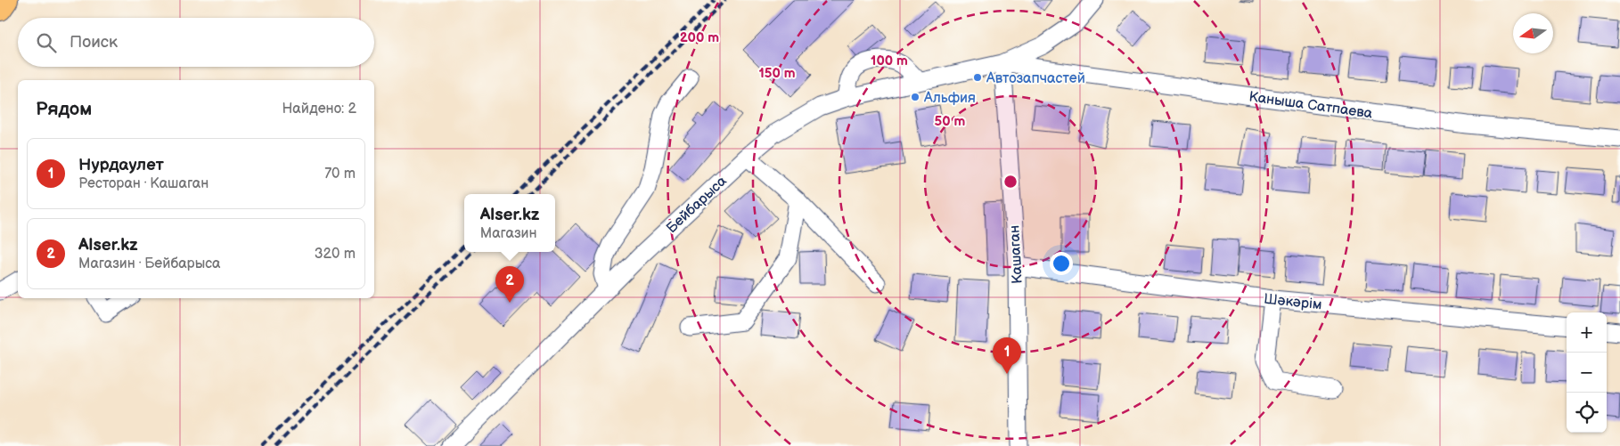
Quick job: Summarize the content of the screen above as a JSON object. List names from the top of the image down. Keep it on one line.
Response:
{"streets":{"street":["Каныша Сатпаева","Бейбарыса","Кашаган","Шәкәрім"]},"crossings":[["Каныша Сатпаева","Бейбарыса"],["Каныша Сатпаева","Кашаган"],["Бейбарыса","Кашаган"],["Кашаган","Шәкәрім"]],"places":["Автозапчастей","Альфия"],"north":"left","page":{"search":"Поиск","heading":["Рядом","Найдено: 2"],"list":[{"mark":"1","name":"Нурдаулет","note":"Ресторан · Кашаган","value":"70 m"},{"mark":"2","name":"Alser.kz","note":"Магазин · Бейбарыса","value":"320 m"}],"popup":["Alser.kz","Магазин"],"pins":["2","1"],"map_buttons":["+","−"]},"rings":["200 m","100 m","150 m","50 m"]}
